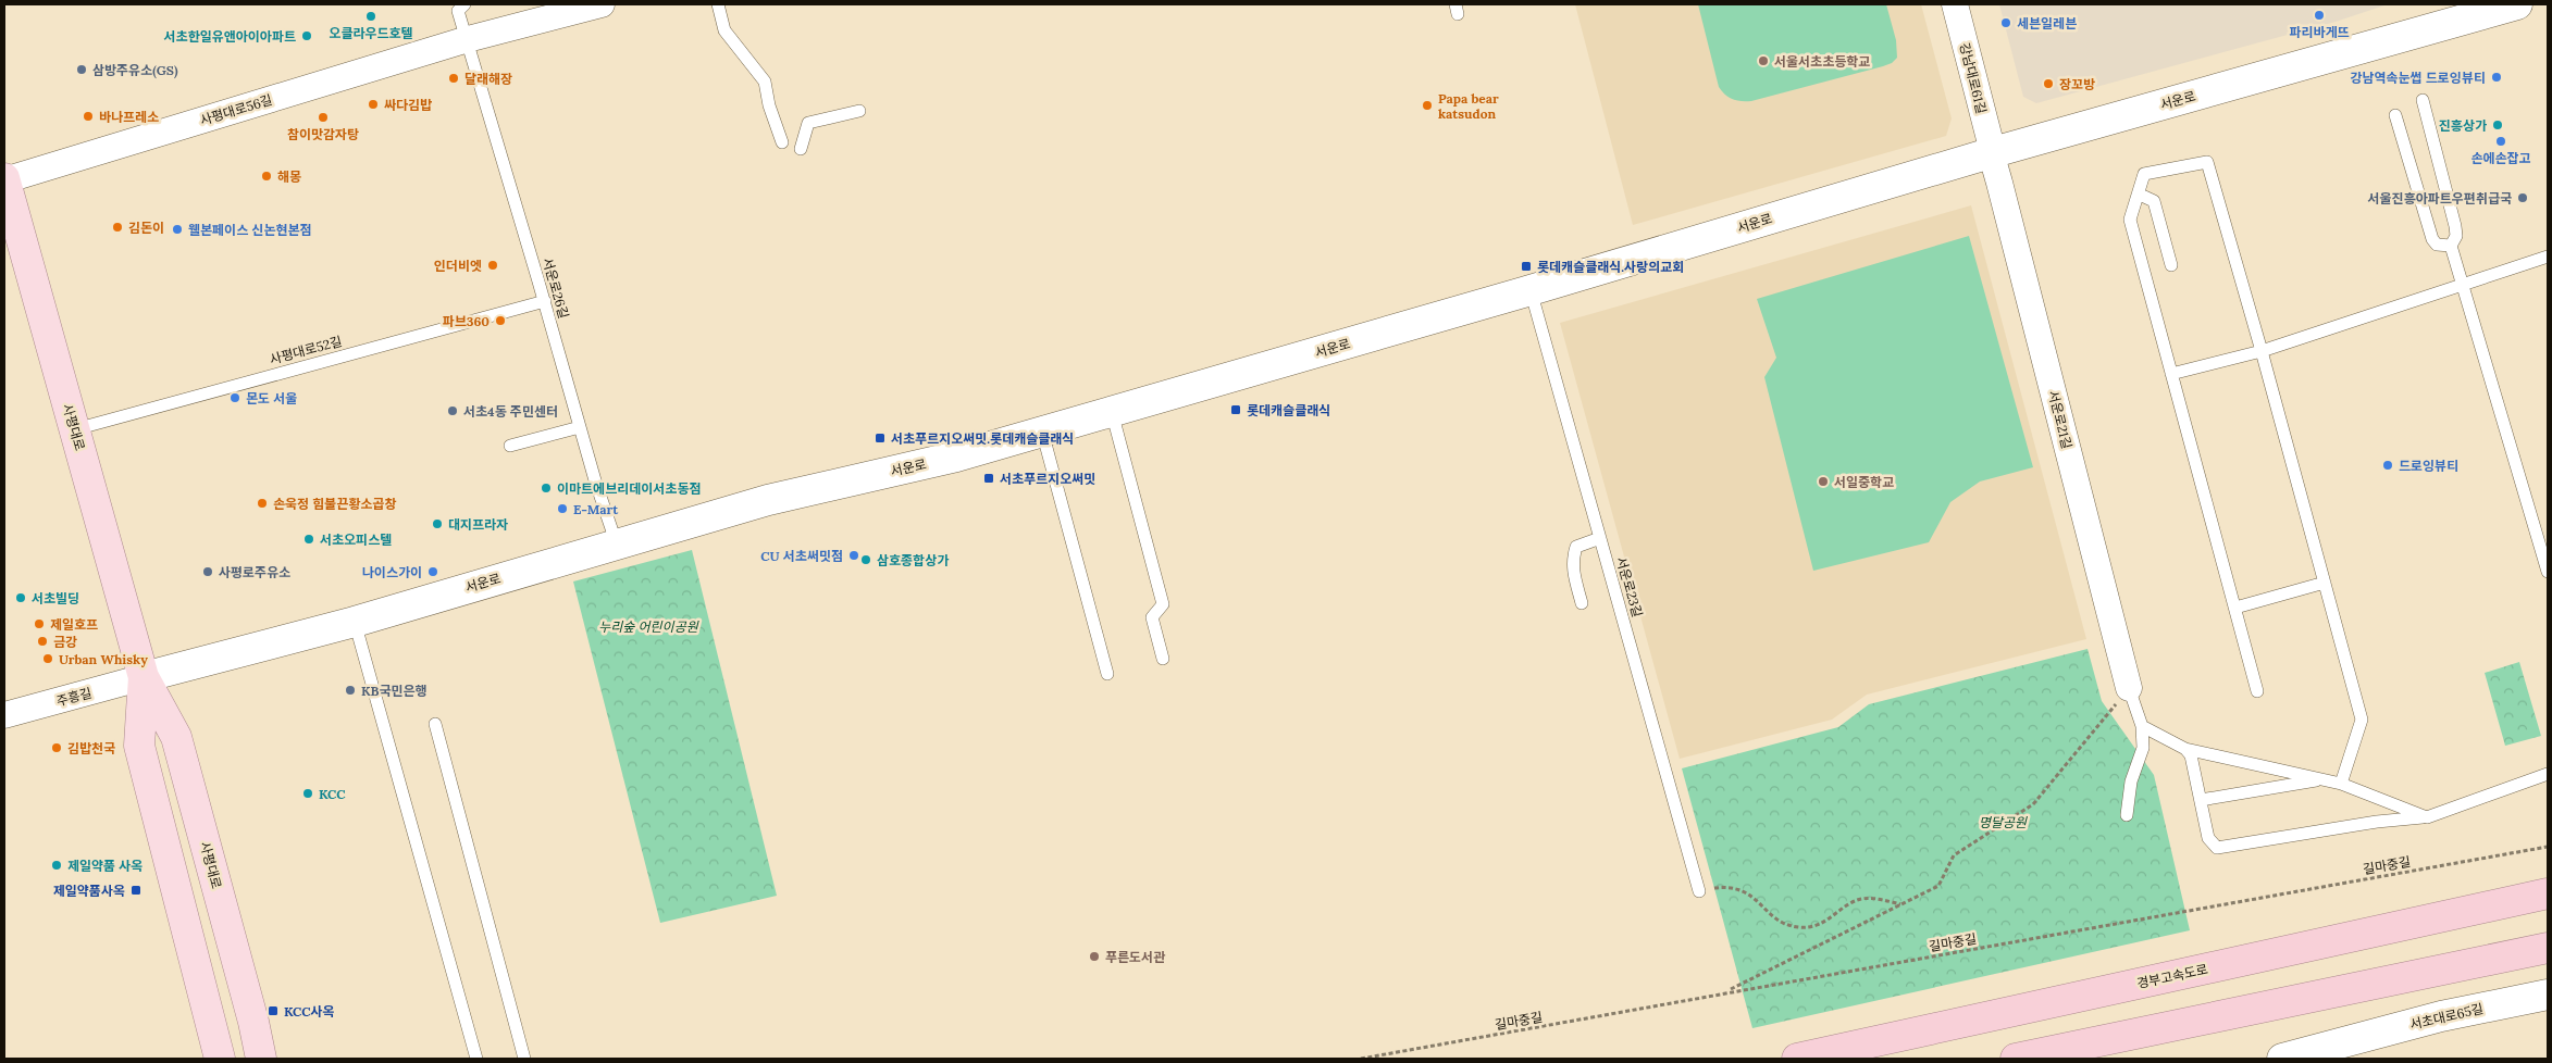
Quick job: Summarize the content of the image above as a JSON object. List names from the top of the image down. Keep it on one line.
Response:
{"streets":{"highway":["경부고속도로"],"main road":["사평대로"],"street":["강남대로61길","서운로","사평대로56길","서운로21길","주흥길","서초대로65길"],"lane":["서운로26길","사평대로52길","서운로23길"],"path":["길마중길"]},"crossings":[["강남대로61길","서운로"],["강남대로61길","서운로21길"],["서운로","서운로26길"],["서운로","서운로21길"],["서운로","사평대로"],["서운로","서운로23길"],["서운로","주흥길"],["사평대로56길","서운로26길"],["사평대로56길","사평대로"],["서운로26길","사평대로52길"],["사평대로52길","사평대로"],["사평대로","주흥길"]],"parks":["누리숲 어린이공원","명달공원"],"places":{"other":["파리바게뜨","오클라우드호텔","세븐일레븐","서초한일유앤아이아파트","서울서초초등학교","삼방주유소(GS)","강남역속눈썹 드로잉뷰티","달래해장","장꼬방","싸다김밥","Papa bear katsudon","바나프레소","참이맛감자탕","진흥상가","손에손잡고","해몽","서울진흥아파트우편취급국","김돈이","웰본페이스 신논현본점","인더비엣","파브360","몬도 서울","서초4동 주민센터","드로잉뷰티","서일중학교","이마트에브리데이서초동점","손욱정 힘불끈황소곱창","E-Mart","대지프라자","서초오피스텔","CU 서초써밋점","삼호종합상가","사평로주유소","나이스가이","서초빌딩","제일호프","금강","Urban Whisky","KB국민은행","김밥천국","KCC","제일약품 사옥","푸른도서관"],"transit":["롯데캐슬클래식.사랑의교회","롯데캐슬클래식","서초푸르지오써밋.롯데캐슬클래식","서초푸르지오써밋","제일약품사옥","KCC사옥"]}}
